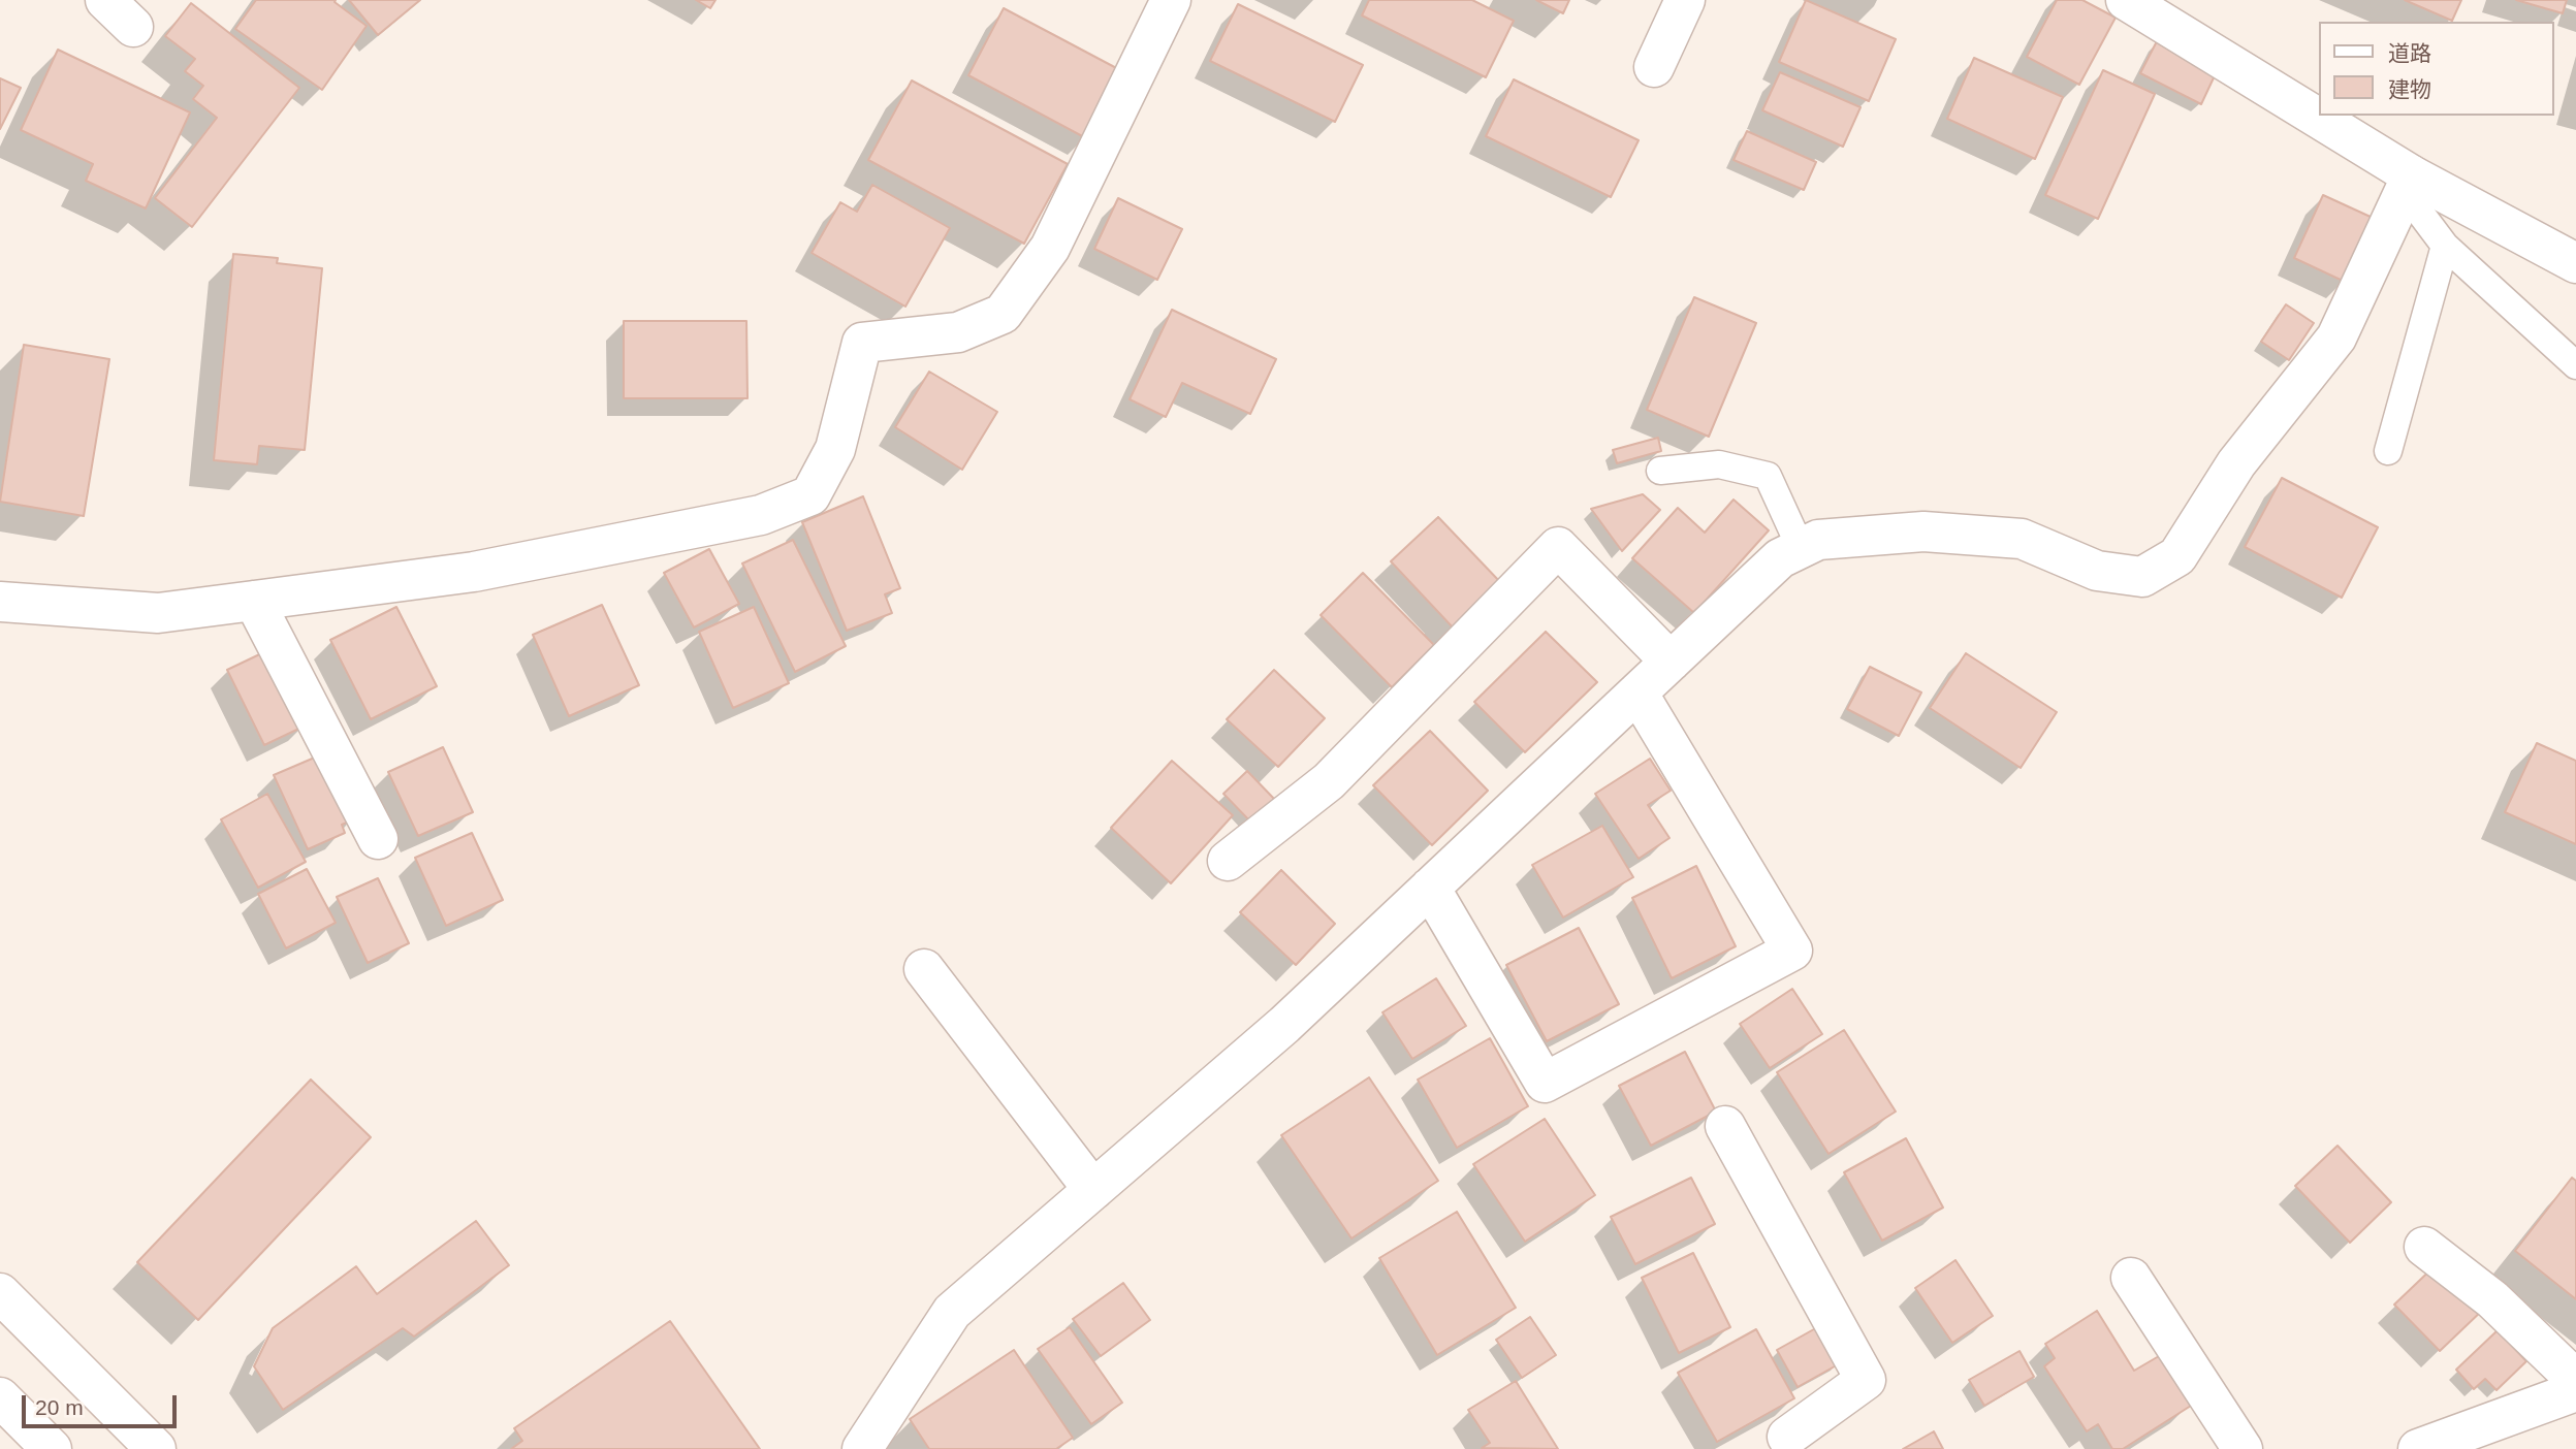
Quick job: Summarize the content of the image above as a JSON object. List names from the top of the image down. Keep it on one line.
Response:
{"legend":["道路","建物"],"scale_bar":"20 m"}
